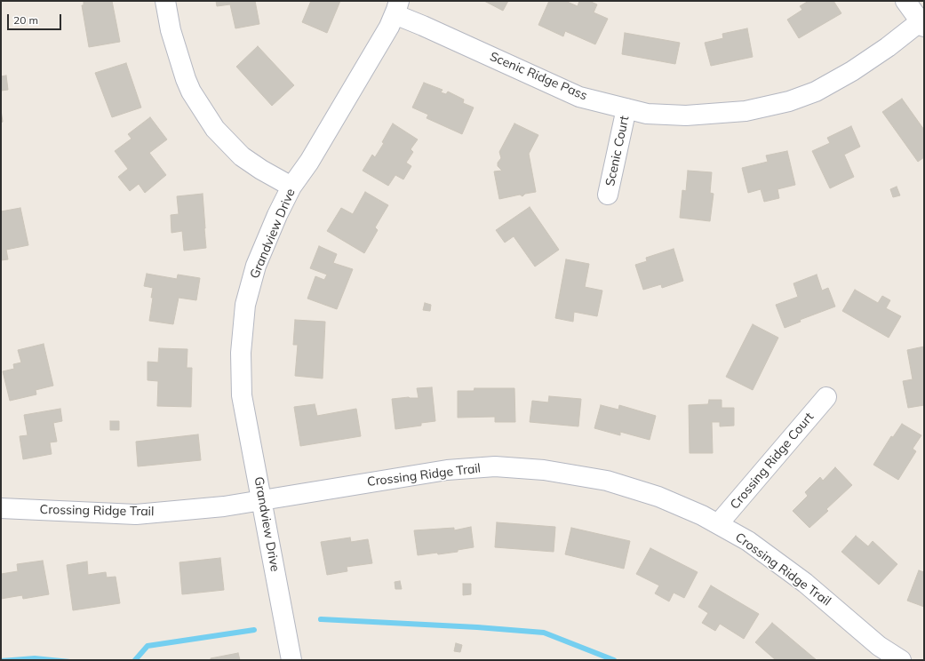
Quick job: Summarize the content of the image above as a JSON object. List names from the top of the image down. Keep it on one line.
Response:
{"streets":{"street":["Scenic Ridge Pass","Scenic Court","Grandview Drive","Crossing Ridge Court","Crossing Ridge Trail"]},"crossings":[["Scenic Ridge Pass","Scenic Court"],["Scenic Ridge Pass","Grandview Drive"],["Grandview Drive","Crossing Ridge Trail"],["Crossing Ridge Court","Crossing Ridge Trail"]],"scale_bar":"20 m"}
